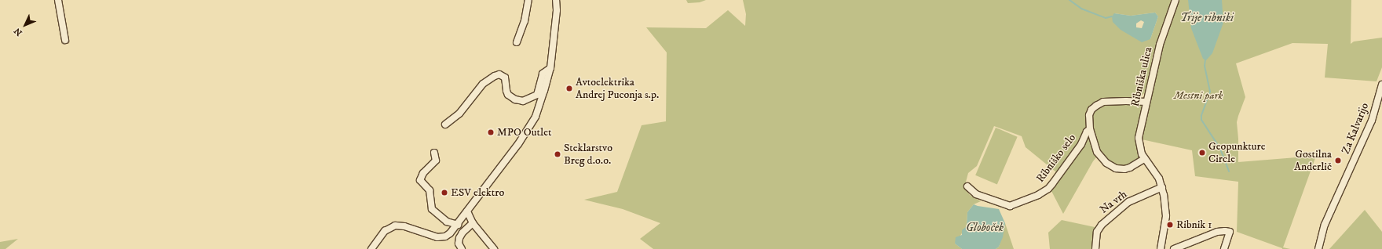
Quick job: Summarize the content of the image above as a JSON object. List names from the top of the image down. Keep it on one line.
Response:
{"streets":{"street":["Ribniška ulica","Za Kalvarijo","Ribniško selo","Na vrh"]},"crossings":[["Ribniška ulica","Na vrh"]],"water":["Trije ribniki","Globoček"],"parks":["Mestni park"],"places":["Avtoelektrika Andrej Puconja s.p.","MPO Outlet","Geopunkture Circle","Steklarstvo Breg d.o.o.","Gostilna Anderlič","ESV elektro","Ribnik 1"],"north":"bottom left"}
